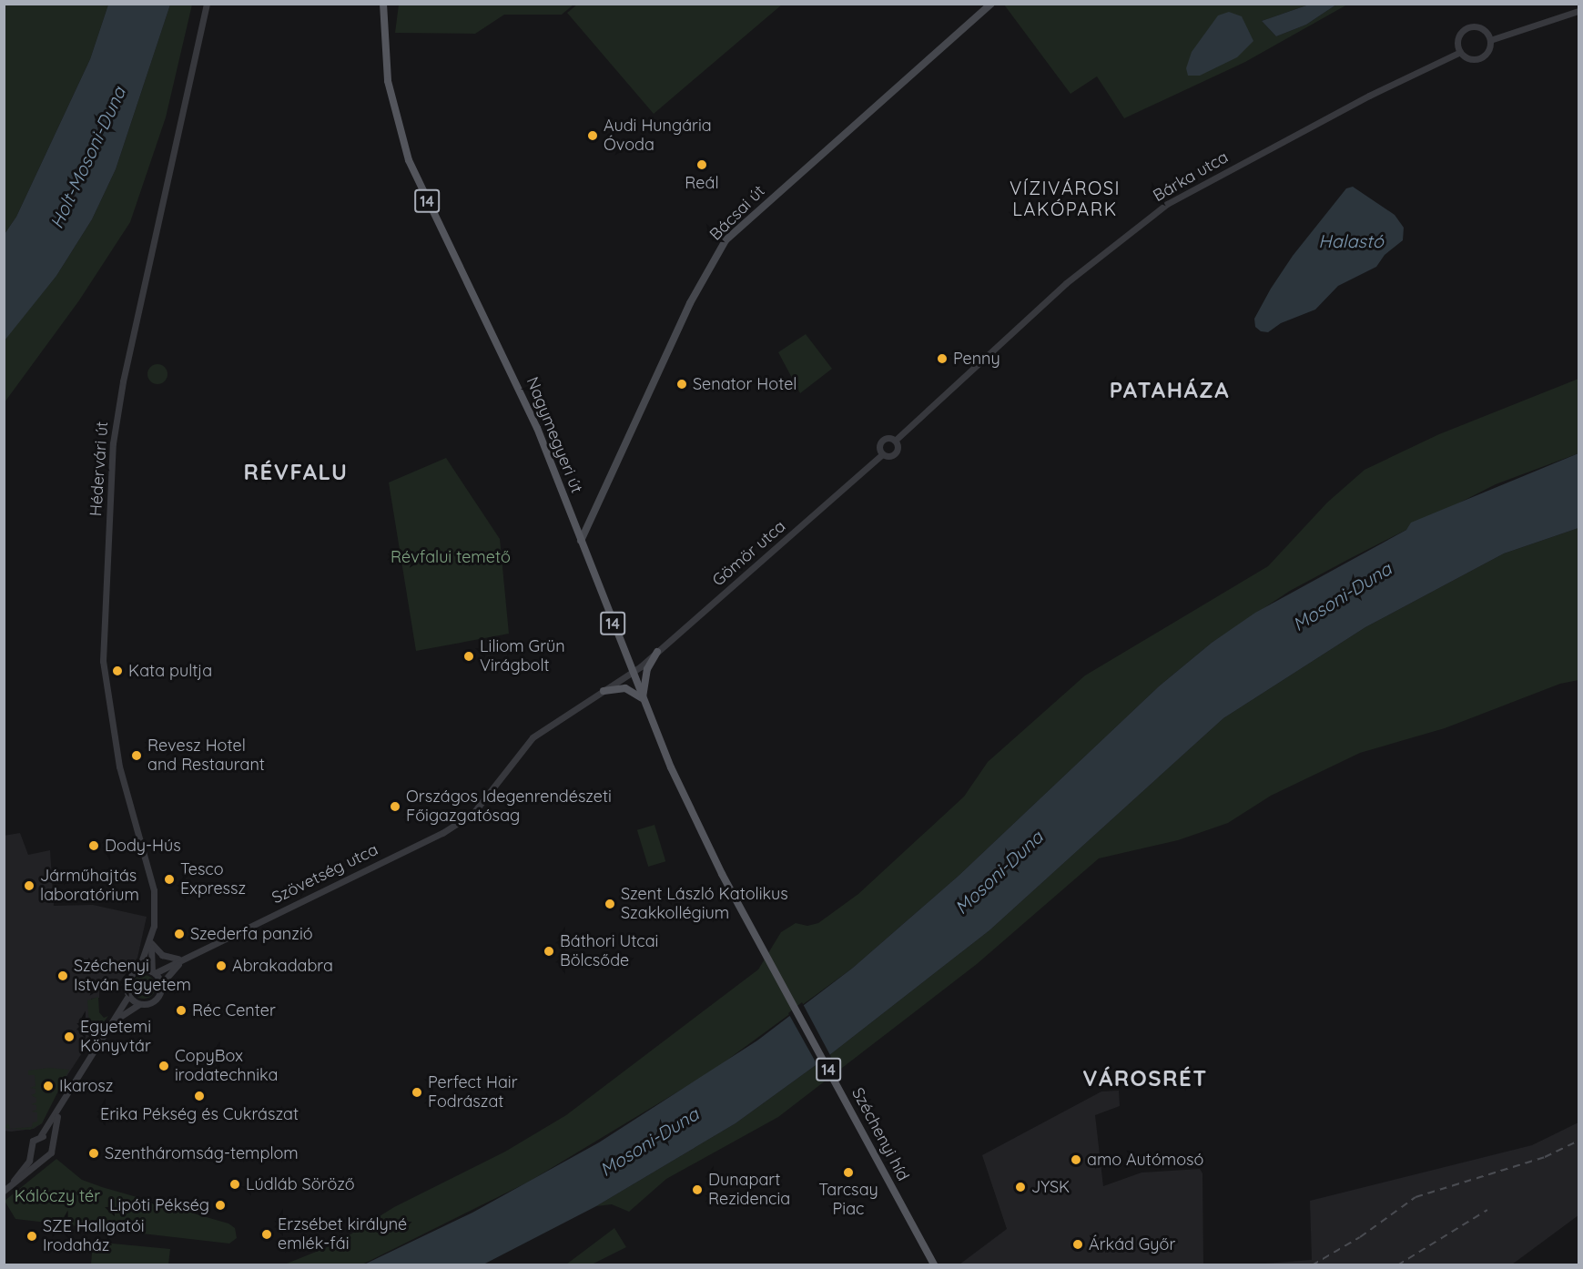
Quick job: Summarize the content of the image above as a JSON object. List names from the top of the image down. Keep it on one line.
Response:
{"streets":{"main road":["14","Bácsai út","Nagymegyeri út","Széchenyi híd"],"street":["Bárka utca","Hédervári út","Gömör utca","Szövetség utca"]},"crossings":[["Bárka utca","Gömör utca"],["Bácsai út","Nagymegyeri út"],["Nagymegyeri út","Gömör utca"],["Nagymegyeri út","Széchenyi híd"],["Hédervári út","Szövetség utca"],["Gömör utca","Szövetség utca"]],"districts":["VÍZIVÁROSI LAKÓPARK","PATAHÁZA","RÉVFALU","VÁROSRÉT"],"water":["Holt-Mosoni-Duna","Halastó","Mosoni-Duna"],"parks":["Révfalui temető","Kálóczy tér"],"places":["Audi Hungária Óvoda","Reál","Penny","Senator Hotel","Liliom Grün Virágbolt","Kata pultja","Revesz Hotel and Restaurant","Országos Idegenrendészeti Főigazgatósag","Dody-Hús","Tesco Expressz","Járműhajtás laboratórium","Szent László Katolikus Szakkollégium","Szederfa panzió","Báthori Utcai Bölcsőde","Abrakadabra","Széchenyi István Egyetem","Réc Center","Egyetemi Könyvtár","CopyBox irodatechnika","Ikarosz","Perfect Hair Fodrászat","Erika Pékség és Cukrászat","Szentháromság-templom","amo Autómosó","Tarcsay Piac","Lúdláb Söröző","JYSK","Dunapart Rezidencia","Lipóti Pékség","Erzsébet királyné emlék-fái","SZE Hallgatói Irodaház","Árkád Győr"]}
